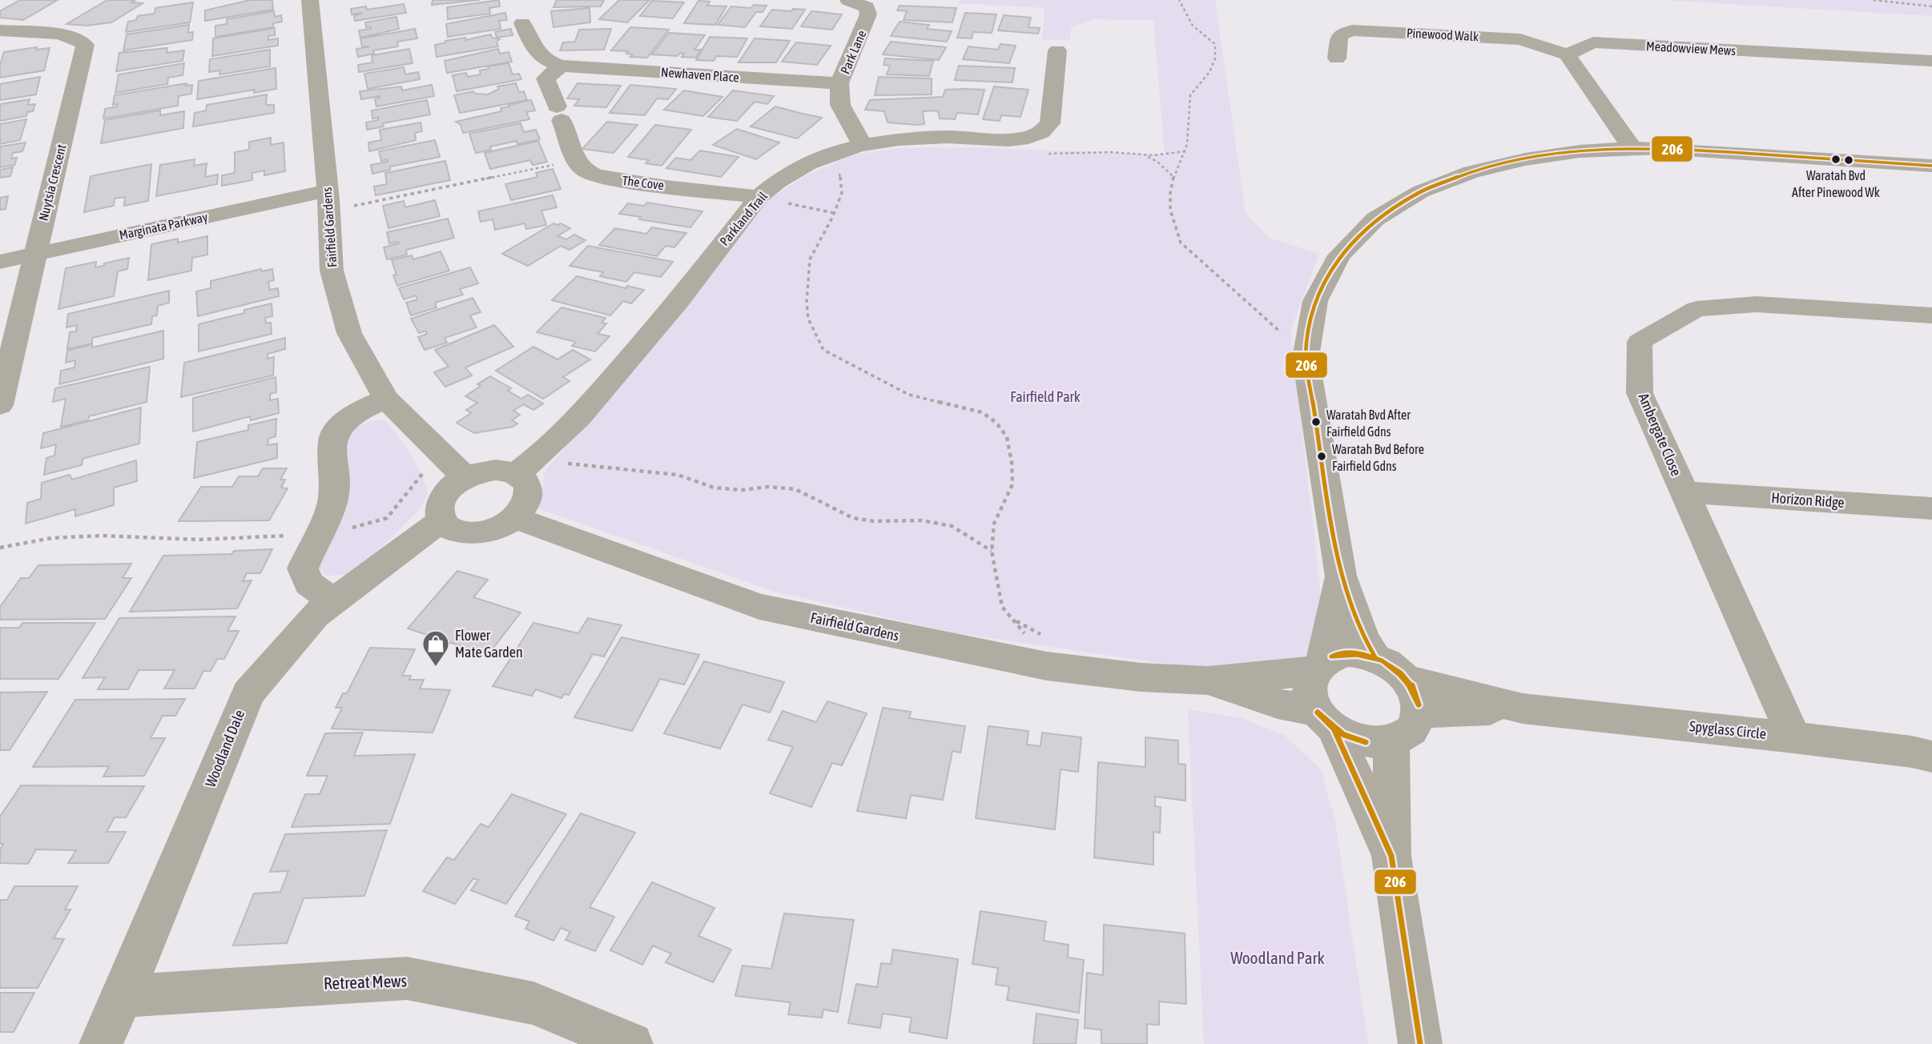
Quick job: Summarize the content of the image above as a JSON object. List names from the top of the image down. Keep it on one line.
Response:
{"streets":{"street":["Pinewood Walk","Meadowview Mews","Park Lane","Newhaven Place","Nuytsia Crescent","The Cove","Parkland Trail","Marginata Parkway","Fairfield Gardens","Ambergate Close","Horizon Ridge","Spyglass Circle","Woodland Dale","Retreat Mews"]},"crossings":[["Pinewood Walk","Meadowview Mews"],["Park Lane","Newhaven Place"],["Park Lane","Parkland Trail"],["Nuytsia Crescent","Marginata Parkway"],["The Cove","Parkland Trail"],["Parkland Trail","Fairfield Gardens"],["Parkland Trail","Woodland Dale"],["Marginata Parkway","Fairfield Gardens"],["Fairfield Gardens","Spyglass Circle"],["Fairfield Gardens","Woodland Dale"],["Ambergate Close","Horizon Ridge"],["Ambergate Close","Spyglass Circle"],["Woodland Dale","Retreat Mews"]],"parks":["Fairfield Park","Woodland Park"],"places":{"other":["Waratah Bvd After Pinewood Wk","Waratah Bvd After Fairfield Gdns","Waratah Bvd Before Fairfield Gdns"],"shop":["Flower Mate Garden"]},"lines":["transit line 206"]}
